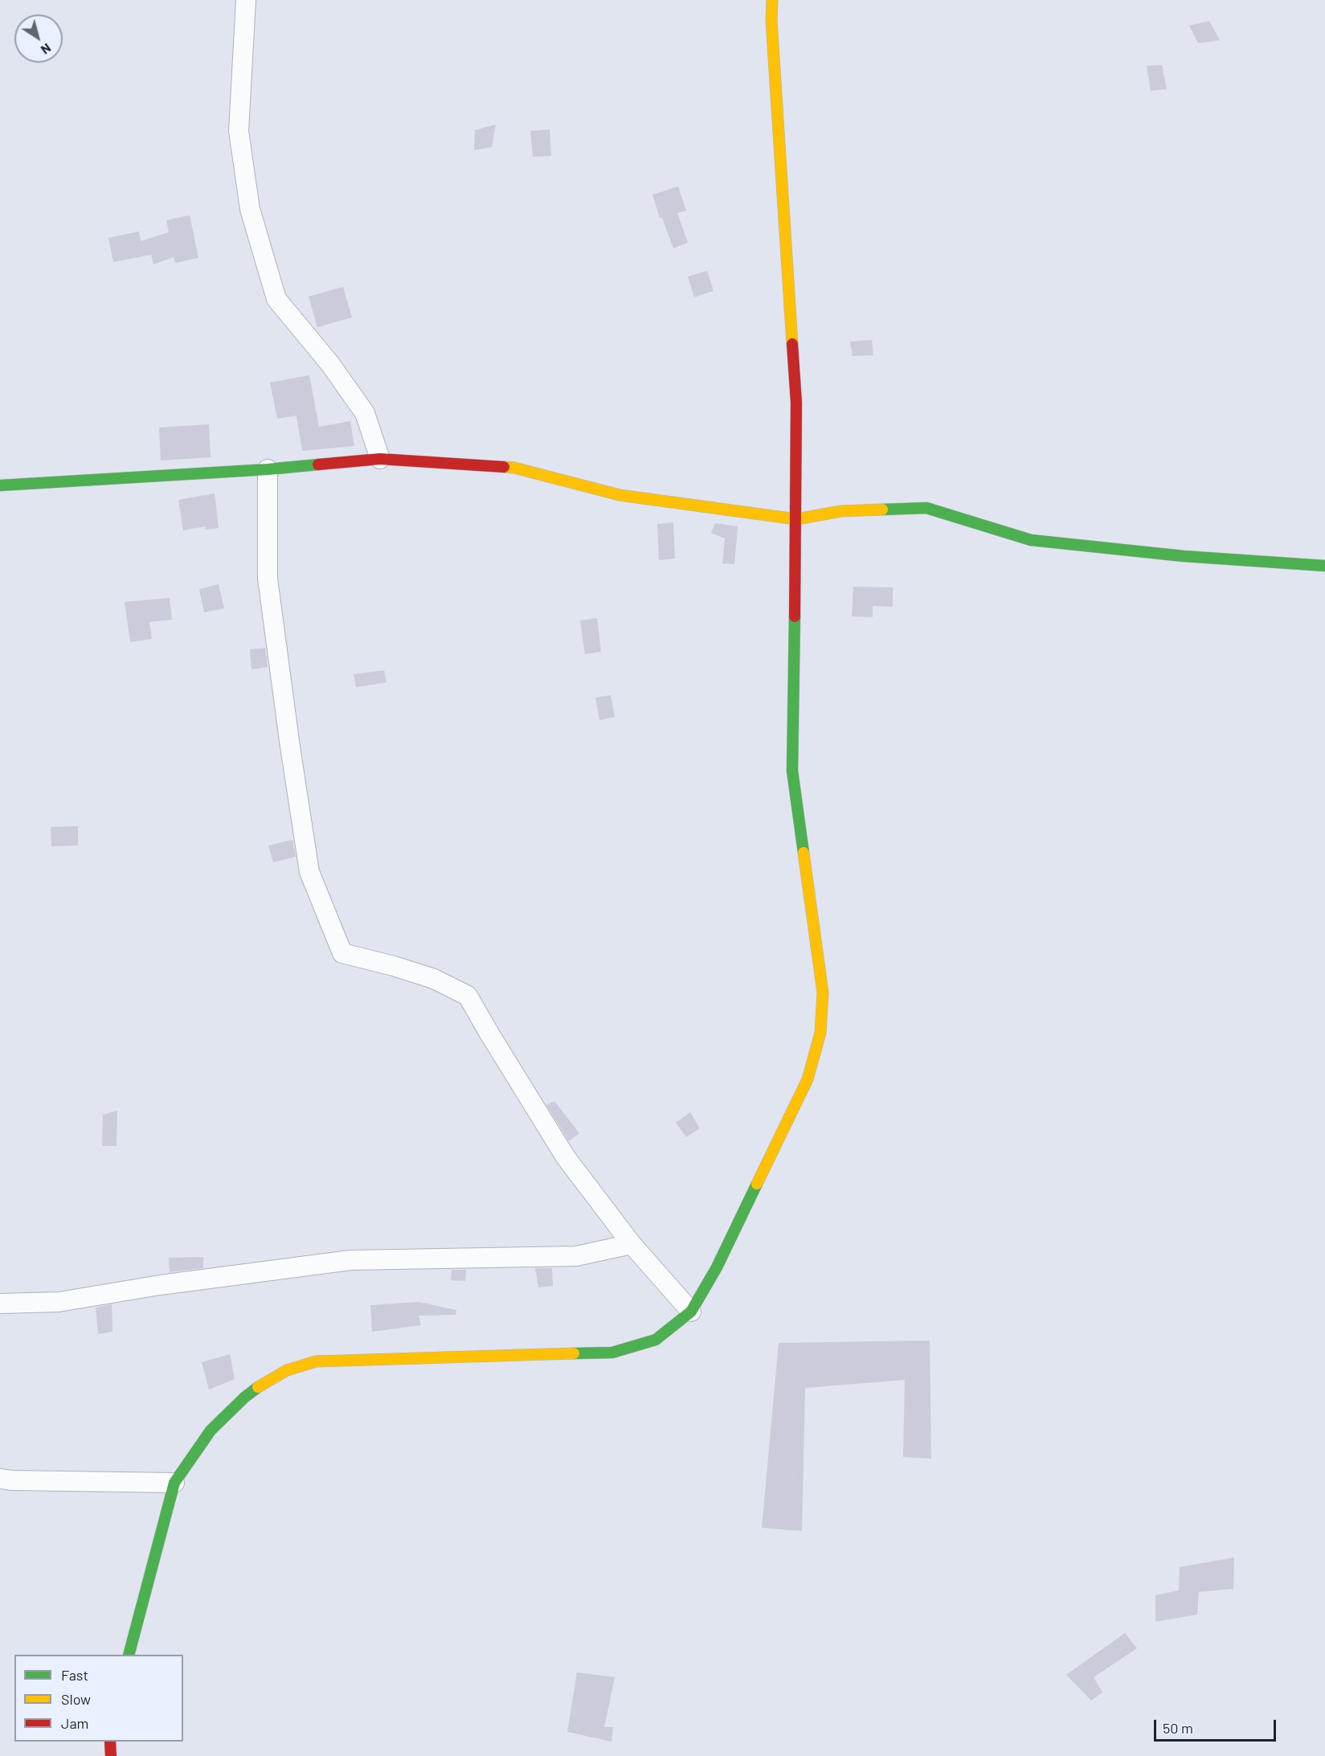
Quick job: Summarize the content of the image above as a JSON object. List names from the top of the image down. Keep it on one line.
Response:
{"legend":["Fast","Slow","Jam"],"scale_bar":"50 m","north":"bottom right"}
